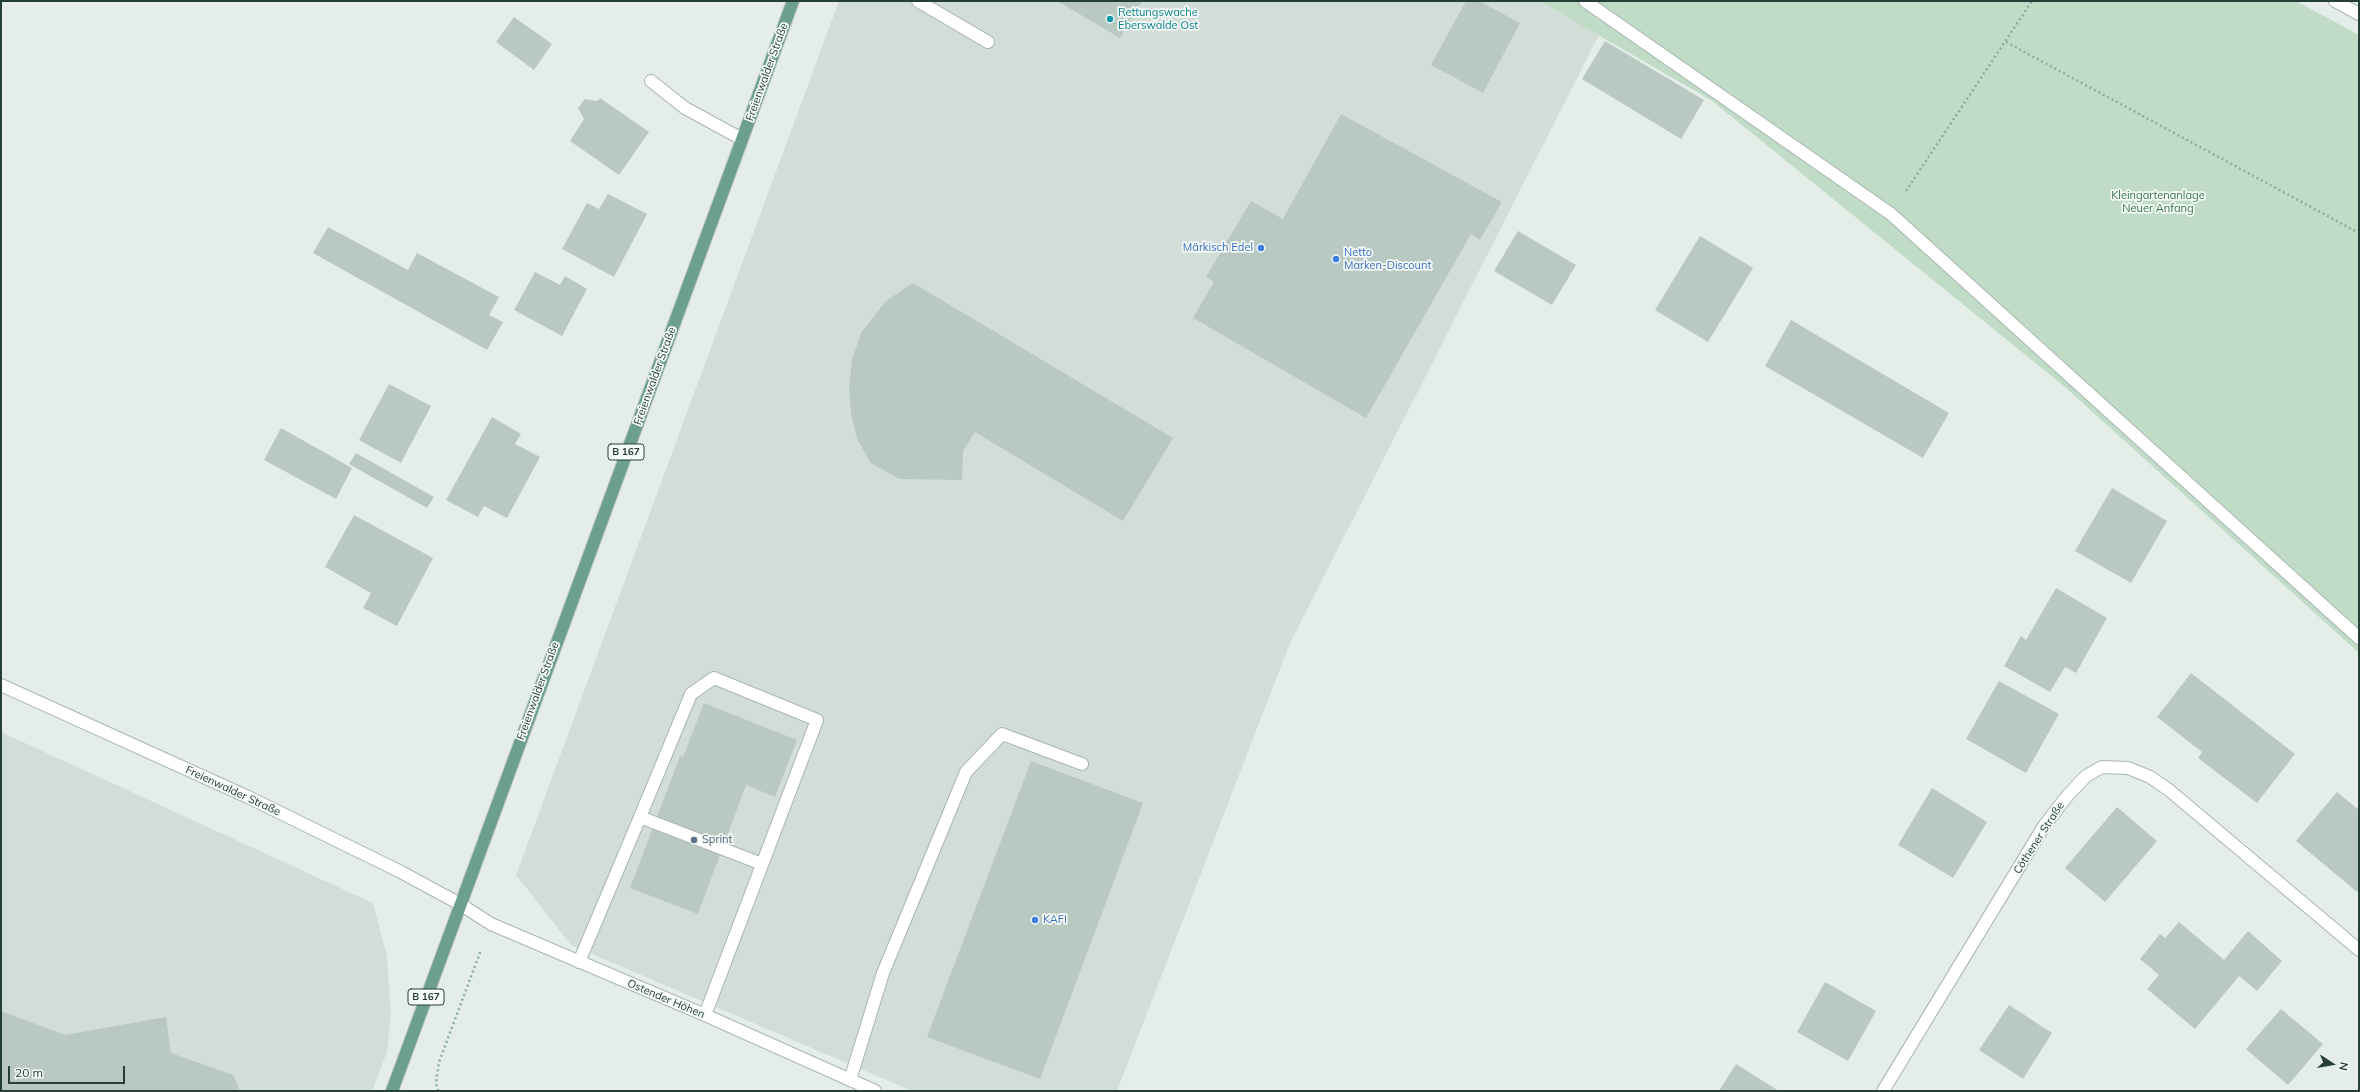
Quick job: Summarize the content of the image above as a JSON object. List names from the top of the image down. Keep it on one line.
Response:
{"streets":{"main road":["Freienwalder Straße","B 167"],"street":["Cöthener Straße","Ostender Höhen"]},"crossings":[["Freienwalder Straße","B 167"],["Freienwalder Straße","Ostender Höhen"],["B 167","Ostender Höhen"]],"parks":["Kleingartenanlage Neuer Anfang"],"places":["Rettungswache Eberswalde Ost","Märkisch Edel","Netto Marken-Discount","Sprint","KAFI"],"scale_bar":"20 m","north":"right"}
